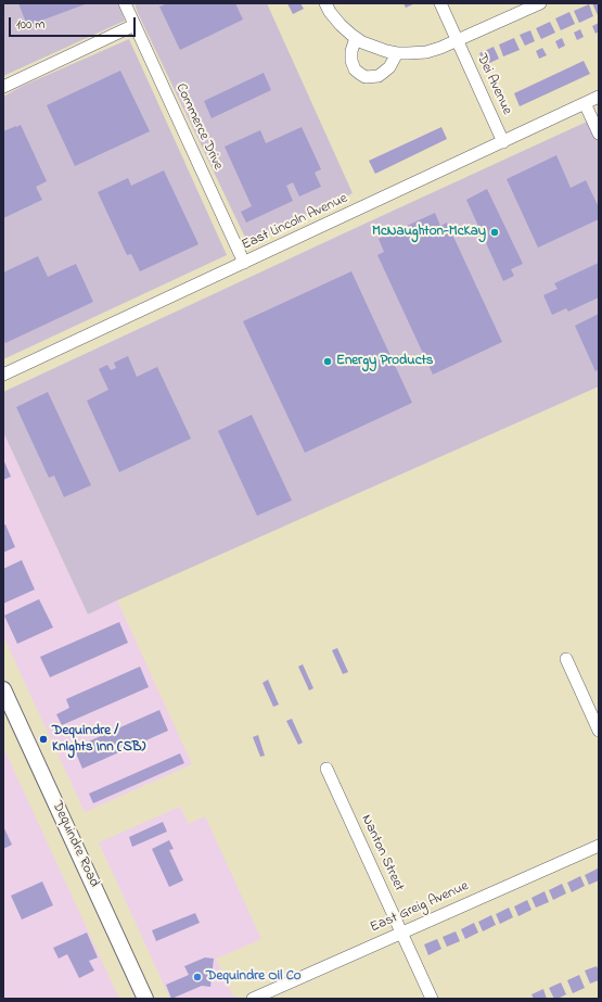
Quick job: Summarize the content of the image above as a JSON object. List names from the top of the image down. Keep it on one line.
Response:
{"streets":{"main road":["Dequindre Road"],"street":["Dei Avenue","Commerce Drive","East Lincoln Avenue","Nanton Street","East Greig Avenue"]},"crossings":[["Dei Avenue","East Lincoln Avenue"],["Commerce Drive","East Lincoln Avenue"],["Nanton Street","East Greig Avenue"]],"places":["McNaughton-McKay","Energy Products","Dequindre / Knights Inn (SB)","Dequindre Oil Co"],"scale_bar":"100 m"}
